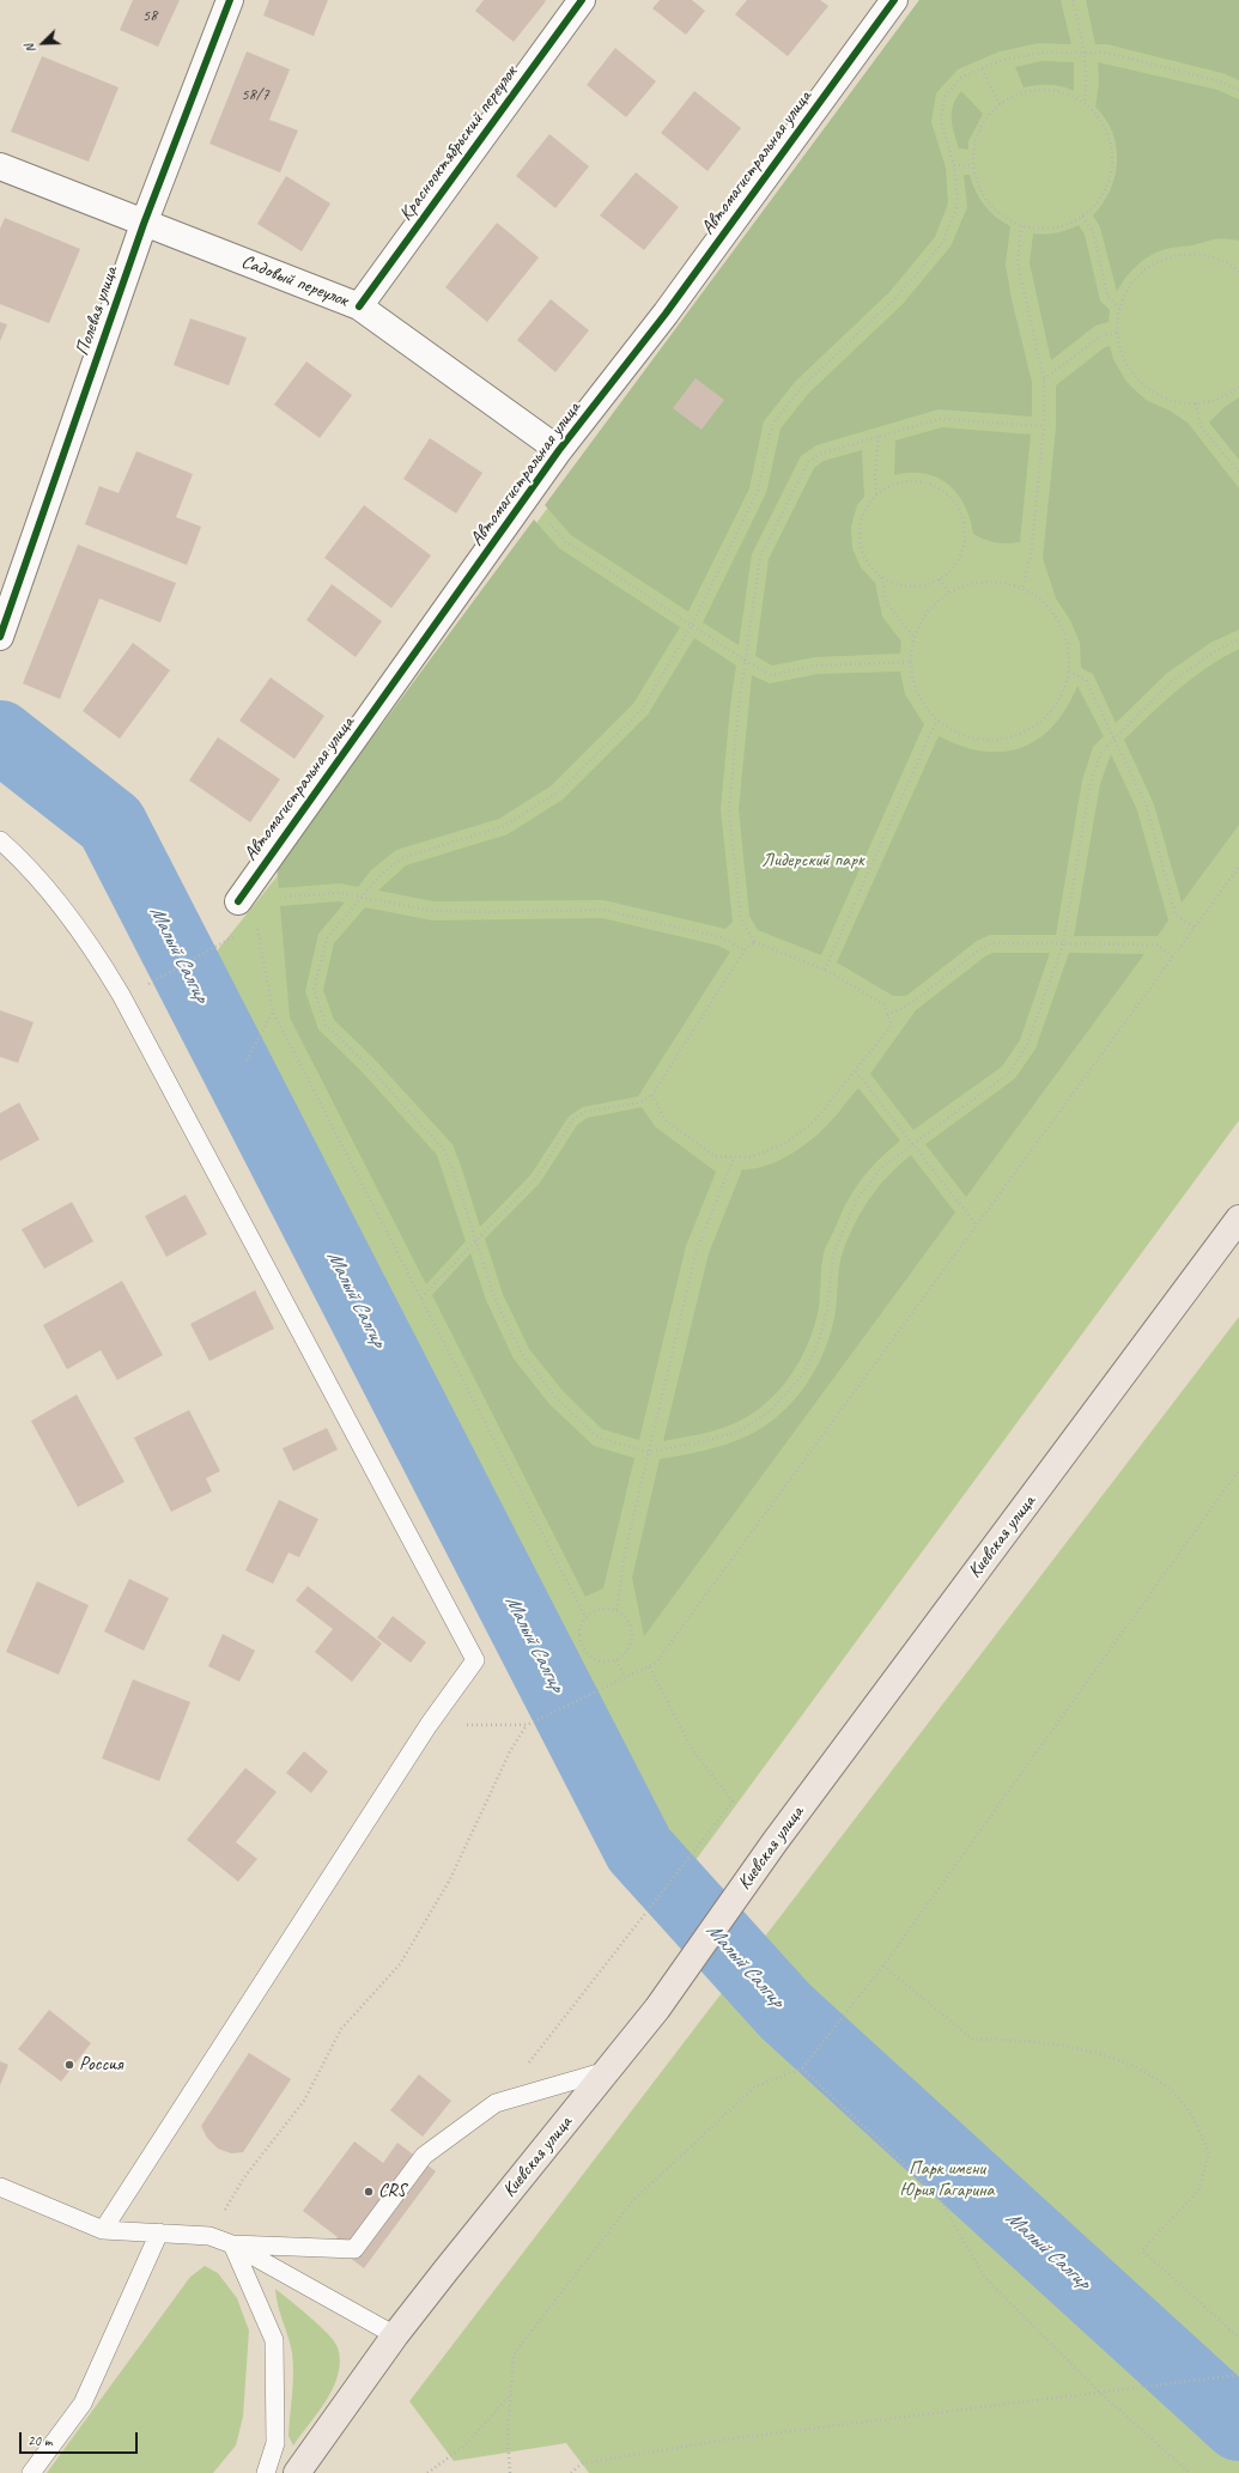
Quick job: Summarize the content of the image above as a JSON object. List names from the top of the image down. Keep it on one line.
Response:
{"streets":{"main road":["Киевская улица"],"street":["Краснооктябрьский переулок","Автомагистральная улица","Садовый переулок","Полевая улица"]},"crossings":[["Краснооктябрьский переулок","Садовый переулок"],["Автомагистральная улица","Садовый переулок"],["Садовый переулок","Полевая улица"]],"water":["Малый Салгир"],"parks":["Лидерский парк","Парк имени Юрия Гагарина"],"places":["Россия","CRS"],"house_numbers":["58","58/7"],"scale_bar":"20 m","north":"bottom left"}
